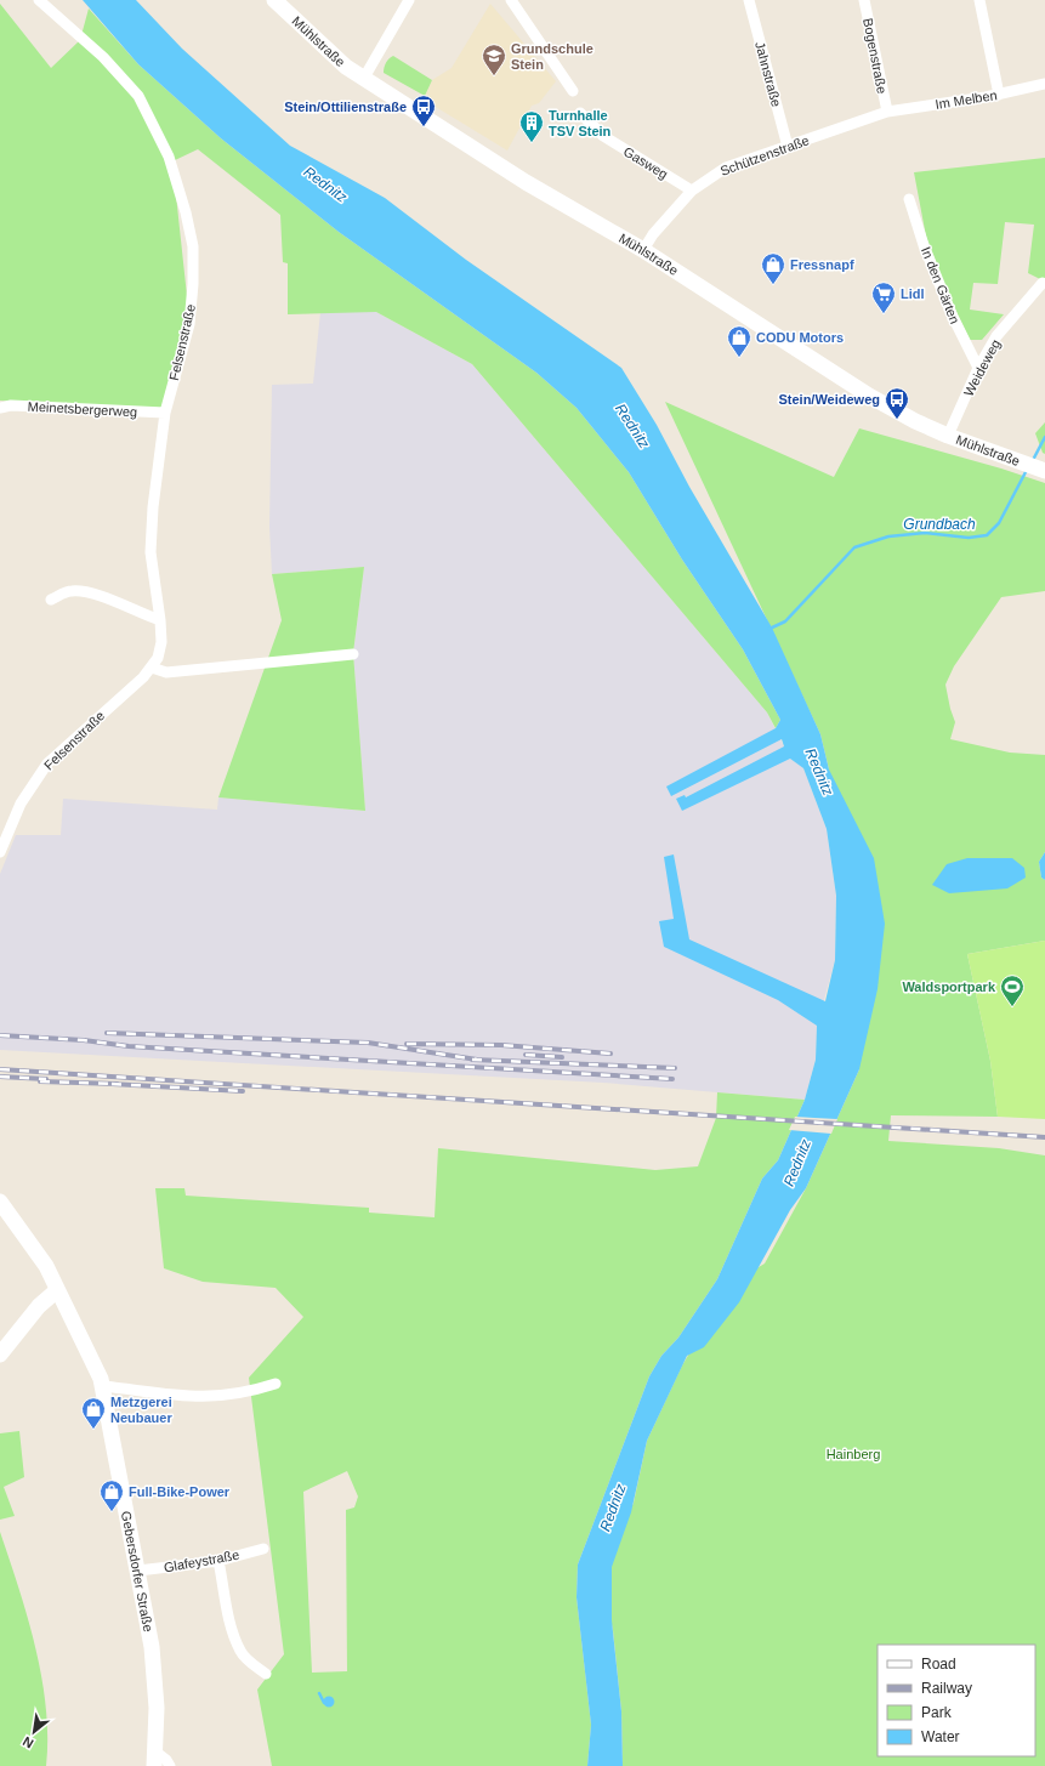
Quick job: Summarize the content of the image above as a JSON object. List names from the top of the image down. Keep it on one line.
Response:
{"streets":{"street":["Mühlstraße","Bogenstraße","Jahnstraße","Im Melben","Schützenstraße","Gasweg","In den Gärten","Felsenstraße","Weideweg","Meinetsbergerweg","Glafeystraße","Gebersdorfer Straße"]},"crossings":[["Mühlstraße","Schützenstraße"],["Mühlstraße","Weideweg"],["Bogenstraße","Im Melben"],["Bogenstraße","Schützenstraße"],["Jahnstraße","Schützenstraße"],["Im Melben","Schützenstraße"],["Schützenstraße","Gasweg"],["In den Gärten","Weideweg"],["Felsenstraße","Meinetsbergerweg"],["Glafeystraße","Gebersdorfer Straße"]],"water":["Rednitz","Grundbach"],"parks":["Hainberg"],"places":{"school or university":["Grundschule Stein"],"bus stop":["Stein/Ottilienstraße","Stein/Weideweg"],"building":["Turnhalle TSV Stein"],"shop":["Fressnapf","CODU Motors","Metzgerei Neubauer","Full-Bike-Power"],"supermarket":["Lidl"],"sports":["Waldsportpark"]},"legend":["Road","Railway","Park","Water"],"north":"bottom left"}
